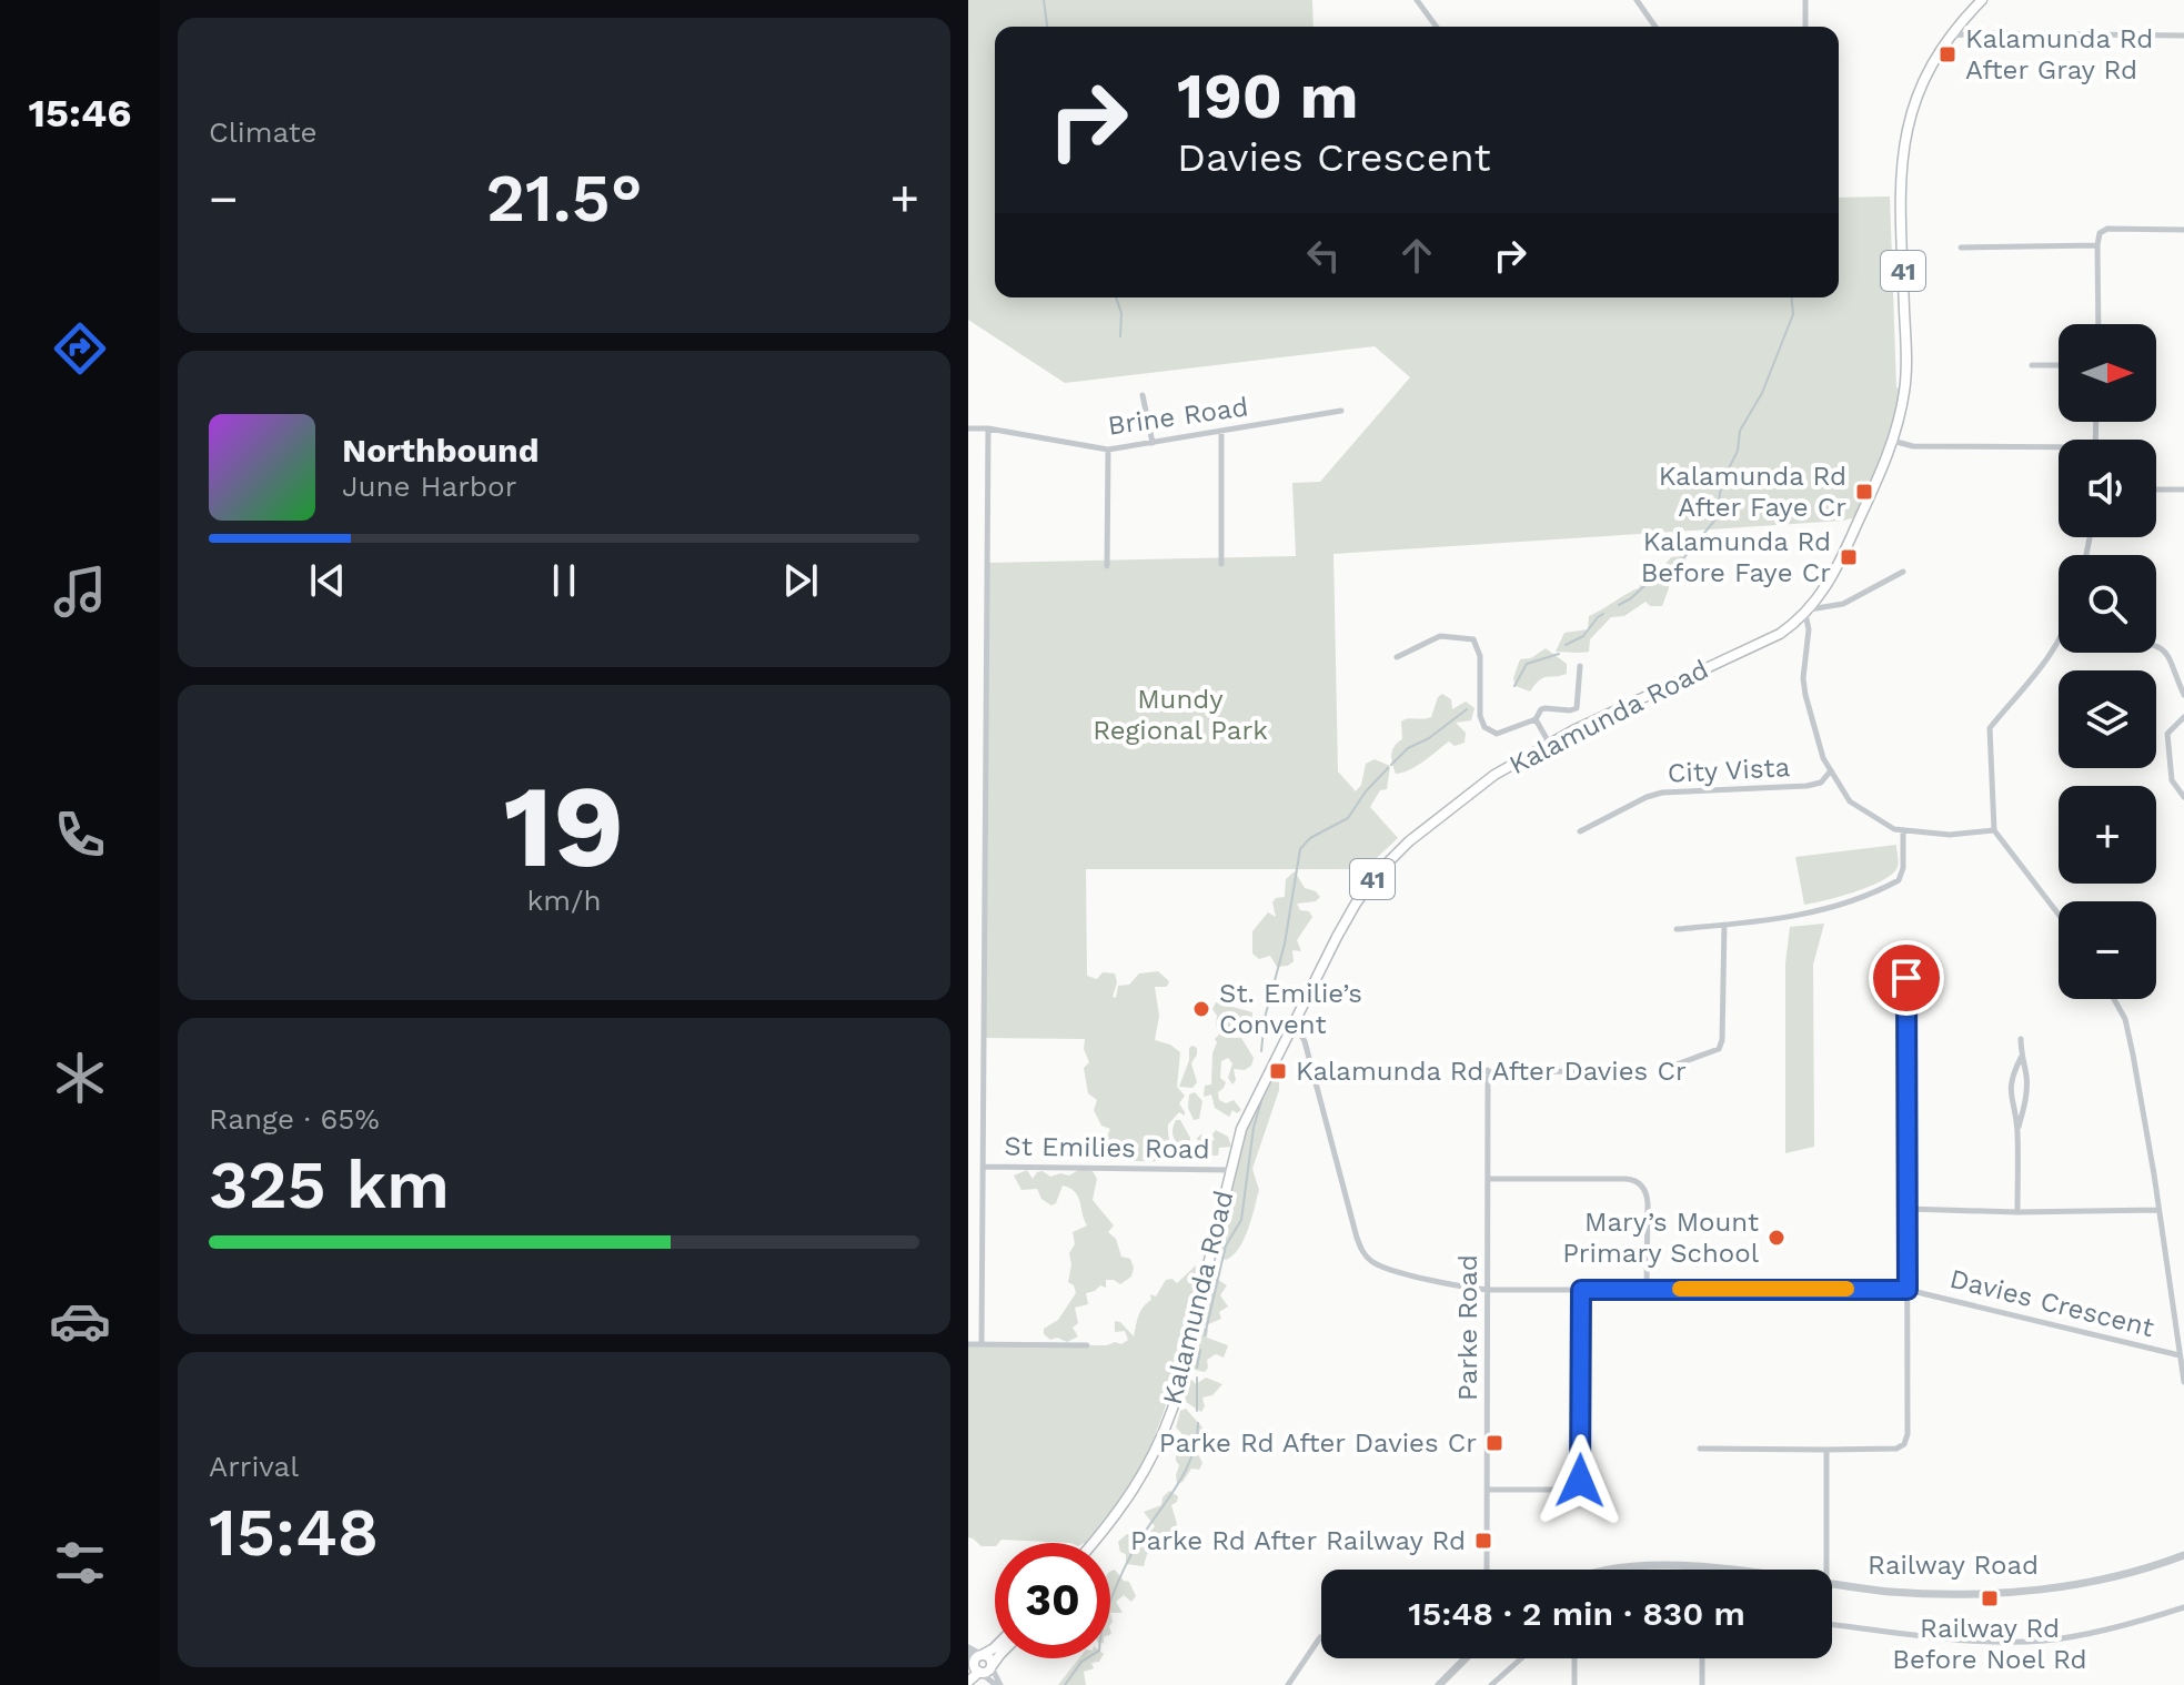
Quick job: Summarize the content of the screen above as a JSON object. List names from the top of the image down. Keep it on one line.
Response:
{"streets":{"main road":["41","Kalamunda Road"],"street":["Brine Road","City Vista","St Emilies Road","Davies Crescent","Parke Road","Railway Road"]},"crossings":[["Kalamunda Road","St Emilies Road"],["Kalamunda Road","Davies Crescent"],["Davies Crescent","Parke Road"]],"parks":["Mundy Regional Park"],"places":{"transit":["Kalamunda Rd After Gray Rd","Kalamunda Rd After Faye Cr","Kalamunda Rd Before Faye Cr","Kalamunda Rd After Davies Cr","Parke Rd After Davies Cr","Parke Rd After Railway Rd","Railway Rd Before Noel Rd"],"other":["St. Emilie’s Convent","Mary’s Mount Primary School"]},"north":"right","page":{"tabs":"15:46","tile":["Climate",["19","km/h"],["Range · 65%","325 km"],["Arrival","15:48"]],"turn":["190 m","Davies Crescent"],"heat":["−","21.5°","+"],"map_buttons":["+","−"],"song":["Northbound","June Harbor"],"limit":"30","trip":"15:48 · 2 min · 830 m"}}
